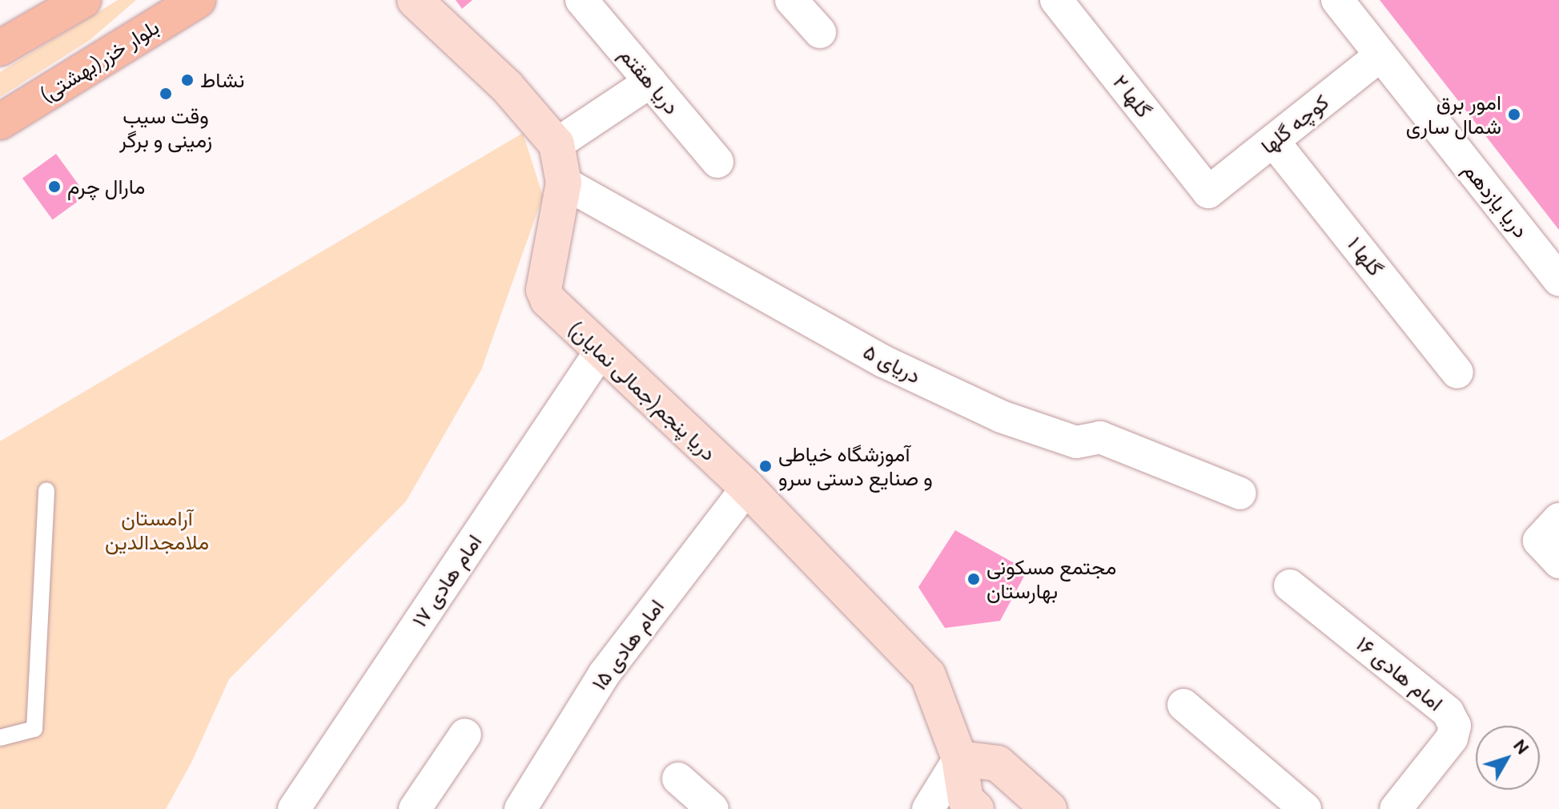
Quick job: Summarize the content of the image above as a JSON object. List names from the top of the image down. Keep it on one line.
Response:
{"streets":{"main road":["بلوار خزر(بهشتی)","دریا پنجم(جمالی نمایان)"],"street":["دریا هقتم","گلها ۲","کوچه گلها","دریا یازدهم","گلها ۱","دریای ۵","امام هادی ۱۷","امام هادی ۱۵","امام هادی ۱۶"]},"crossings":[["گلها ۲","کوچه گلها"],["کوچه گلها","دریا یازدهم"],["کوچه گلها","گلها ۱"],["دریای ۵","دریا پنجم(جمالی نمایان)"],["دریا پنجم(جمالی نمایان)","امام هادی ۱۷"],["دریا پنجم(جمالی نمایان)","امام هادی ۱۵"]],"parks":["آرامستان ملامجدالدین"],"places":["نشاط","وقت سیب زمینی و برگر","امور برق شمال ساری","مارال چرم","آموزشگاه خیاطی و صنایع دستی سرو","مجتمع مسکونی بهارستان"],"north":"top right"}
